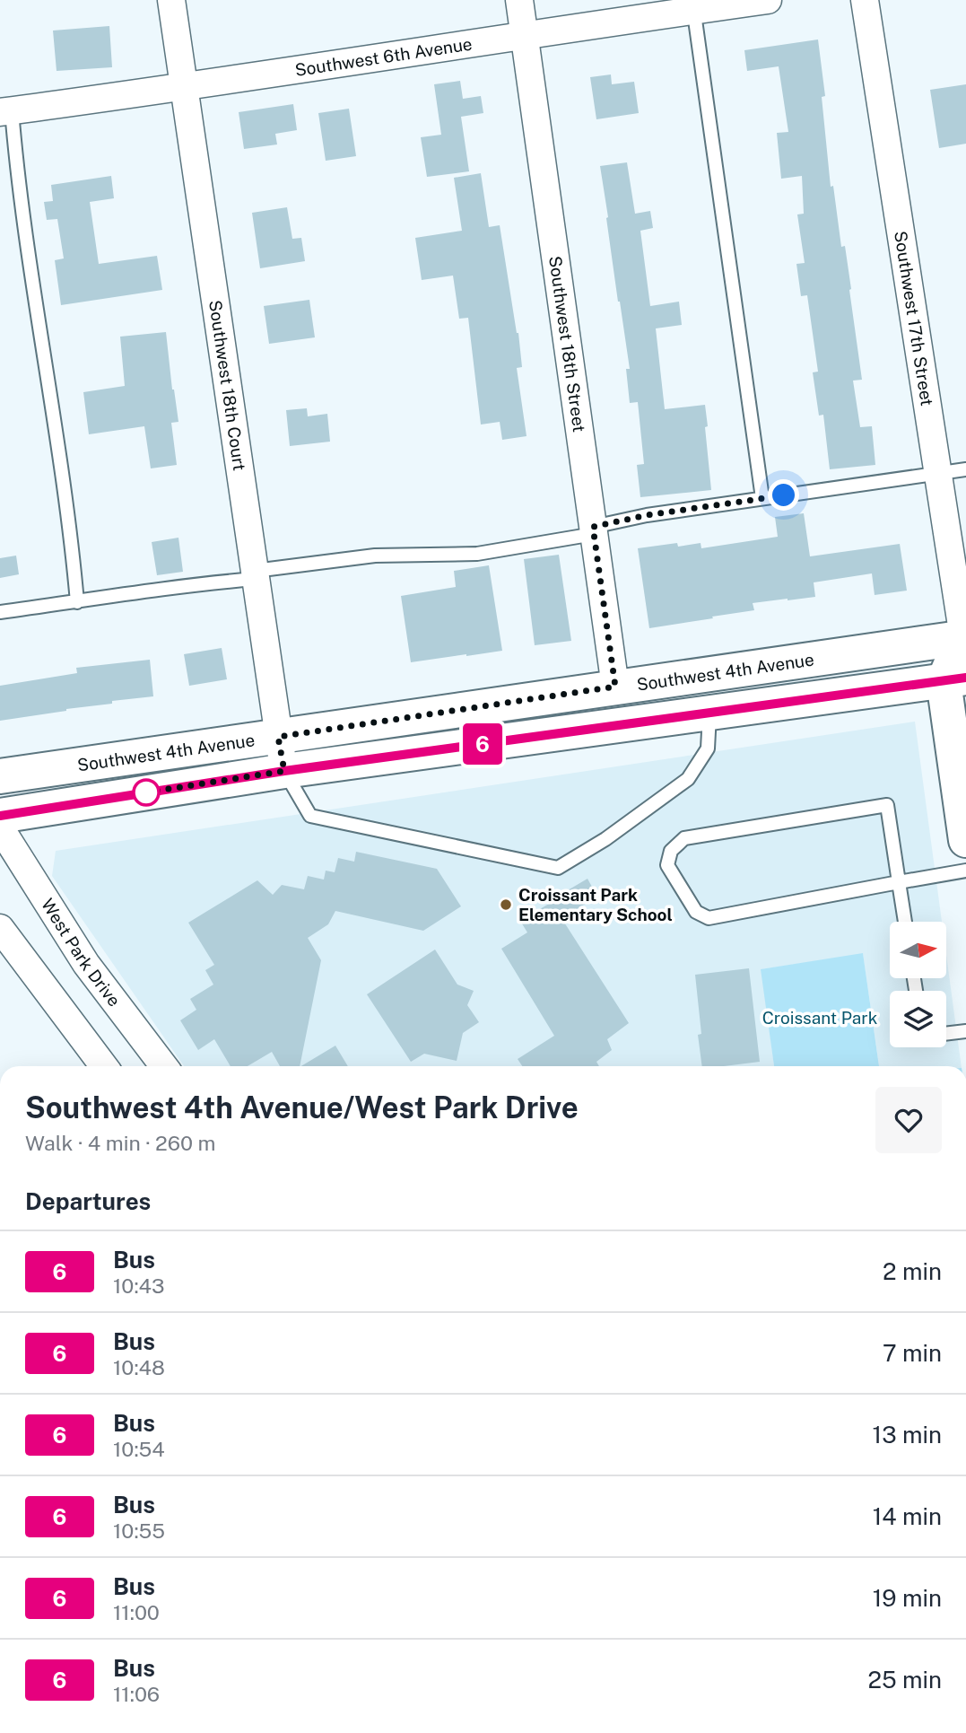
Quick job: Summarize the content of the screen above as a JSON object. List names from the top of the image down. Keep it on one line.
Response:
{"streets":{"main road":["Southwest 4th Avenue"],"street":["Southwest 6th Avenue","Southwest 17th Street","Southwest 18th Street","Southwest 18th Court","West Park Drive"]},"crossings":[["Southwest 6th Avenue","Southwest 18th Street"],["Southwest 6th Avenue","Southwest 18th Court"],["Southwest 17th Street","Southwest 4th Avenue"],["Southwest 18th Street","Southwest 4th Avenue"],["Southwest 18th Court","Southwest 4th Avenue"]],"parks":["Croissant Park"],"places":["Croissant Park Elementary School"],"lines":["bus line 6"],"north":"right","page":{"on_map":"6","heading":[["Southwest 4th Avenue/West Park Drive","Walk · 4 min · 260 m"],"Departures"],"list":[{"mark":"6","name":"Bus","note":"10:43","value":"2 min"},{"mark":"6","name":"Bus","note":"10:48","value":"7 min"},{"mark":"6","name":"Bus","note":"10:54","value":"13 min"},{"mark":"6","name":"Bus","note":"10:55","value":"14 min"},{"mark":"6","name":"Bus","note":"11:00","value":"19 min"},{"mark":"6","name":"Bus","note":"11:06","value":"25 min"}]}}
